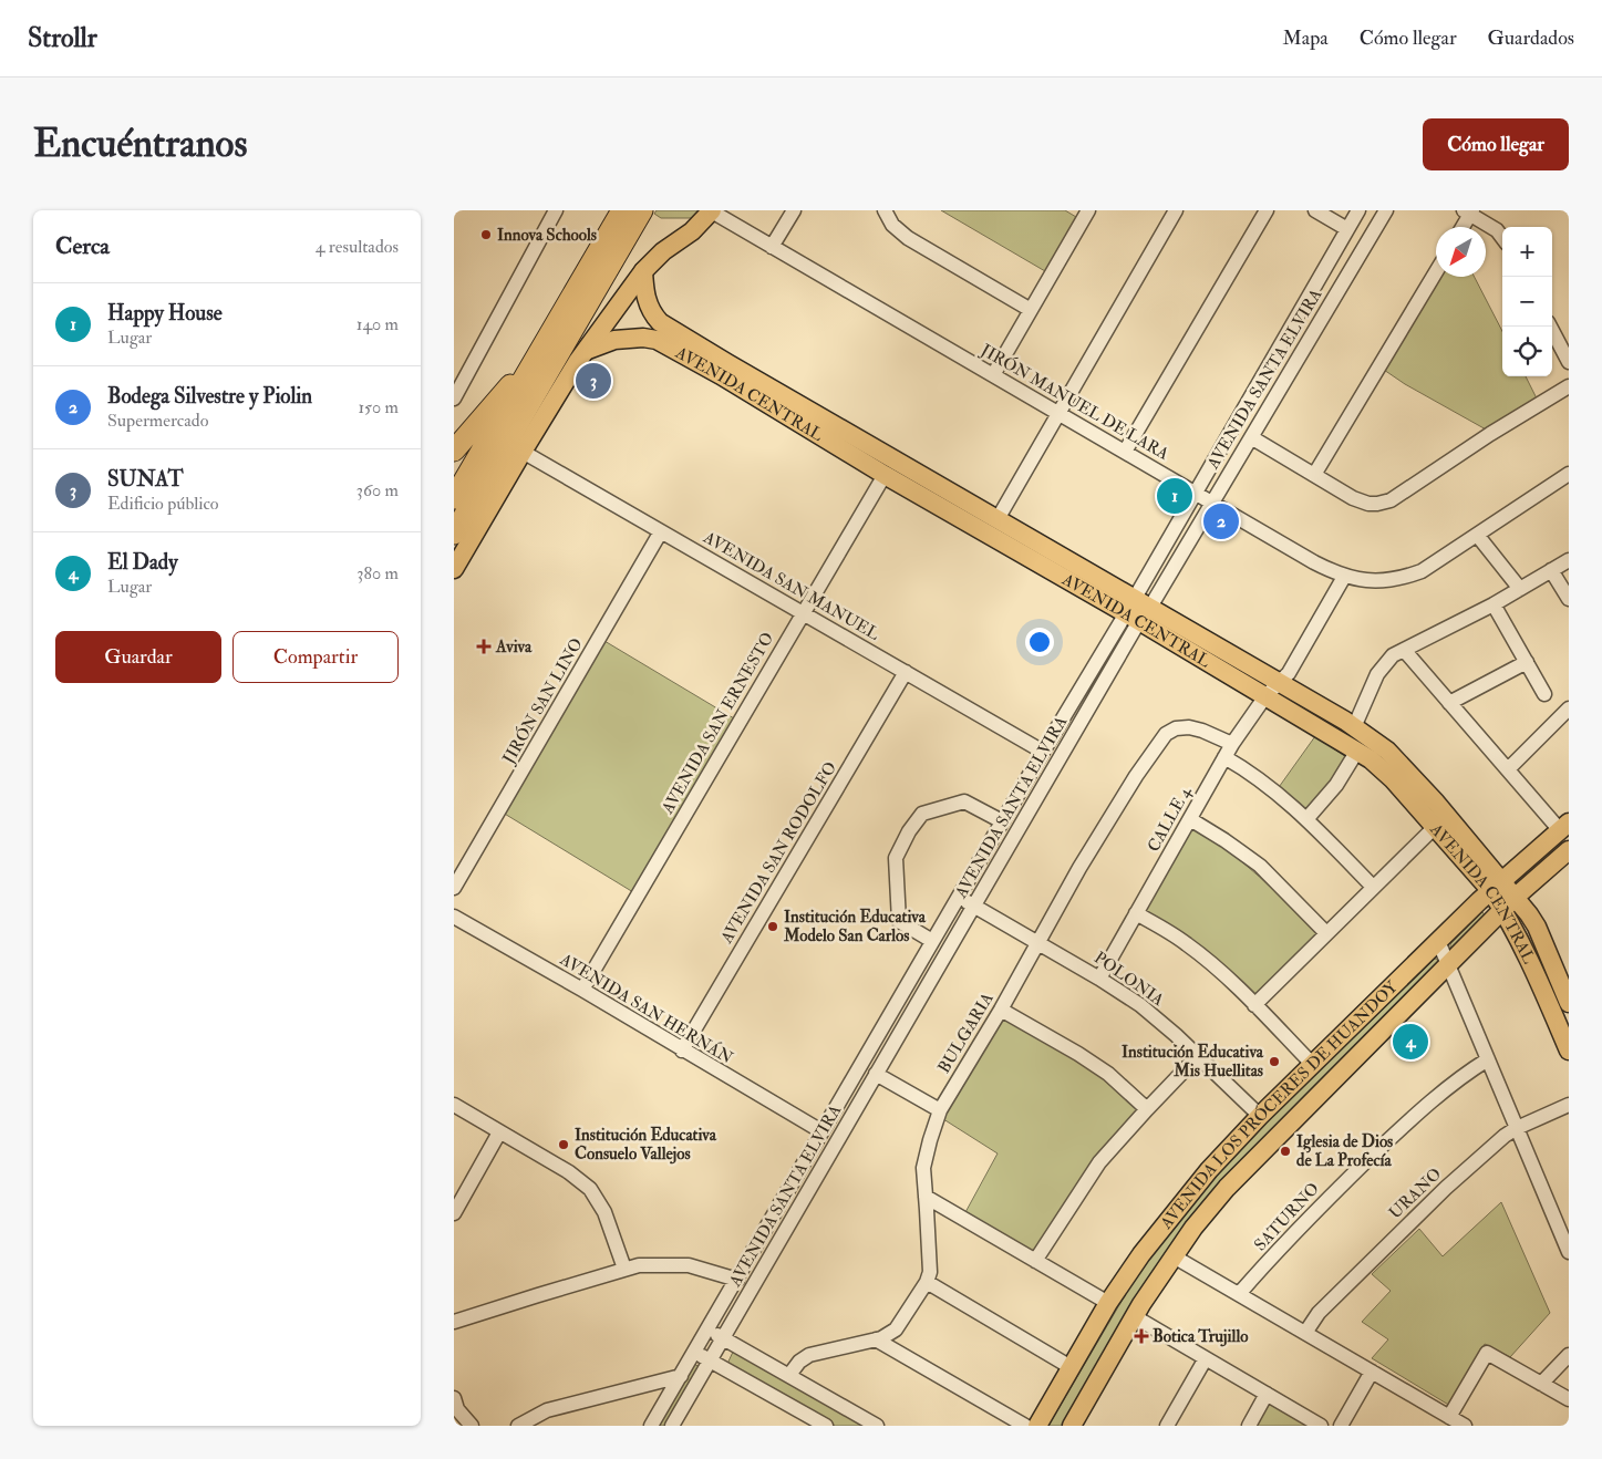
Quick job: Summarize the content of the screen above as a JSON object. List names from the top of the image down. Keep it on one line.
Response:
{"streets":{"main road":["AVENIDA CENTRAL","AVENIDA LOS PRÓCERES DE HUANDOY"],"street":["AVENIDA SANTA ELVIRA","JIRÓN MANUEL DE LARA","AVENIDA SAN MANUEL","JIRÓN SAN LINO","AVENIDA SAN ERNESTO","CALLE 4","AVENIDA SAN RODOLFO","POLONIA","AVENIDA SAN HERNÁN","BULGARIA","URANO","SATURNO"]},"crossings":[["AVENIDA SANTA ELVIRA","AVENIDA CENTRAL"],["AVENIDA SANTA ELVIRA","JIRÓN MANUEL DE LARA"],["AVENIDA SANTA ELVIRA","AVENIDA SAN MANUEL"],["AVENIDA SANTA ELVIRA","POLONIA"],["AVENIDA SANTA ELVIRA","AVENIDA SAN HERNÁN"],["AVENIDA CENTRAL","AVENIDA SAN ERNESTO"],["AVENIDA CENTRAL","CALLE 4"],["AVENIDA CENTRAL","AVENIDA LOS PRÓCERES DE HUANDOY"],["JIRÓN MANUEL DE LARA","CALLE 4"],["AVENIDA SAN MANUEL","JIRÓN SAN LINO"],["AVENIDA SAN MANUEL","AVENIDA SAN ERNESTO"],["AVENIDA SAN MANUEL","AVENIDA SAN RODOLFO"],["AVENIDA SAN ERNESTO","AVENIDA SAN HERNÁN"],["CALLE 4","POLONIA"],["CALLE 4","BULGARIA"],["AVENIDA SAN RODOLFO","AVENIDA SAN HERNÁN"],["POLONIA","BULGARIA"],["POLONIA","AVENIDA LOS PRÓCERES DE HUANDOY"]],"places":{"other":["Innova Schools","Institución Educativa Modelo San Carlos","Institución Educativa Mis Huellitas","Institución Educativa Consuelo Vallejos","Iglesia de Dios de La Profecía"],"health":["Aviva","Botica Trujillo"]},"north":"bottom left","page":{"header":"Strollr","nav":["Mapa","Cómo llegar","Guardados"],"buttons":["Cómo llegar",["Guardar","Compartir"]],"title":"Encuéntranos","heading":["Cerca","4 resultados"],"map_buttons":["+","−"],"list":[{"mark":"1","name":"Happy House","note":"Lugar","value":"140 m"},{"mark":"2","name":"Bodega Silvestre y Piolin","note":"Supermercado","value":"150 m"},{"mark":"3","name":"SUNAT","note":"Edificio público","value":"360 m"},{"mark":"4","name":"El Dady","note":"Lugar","value":"380 m"}],"pins":["3","1","2","4"]}}
